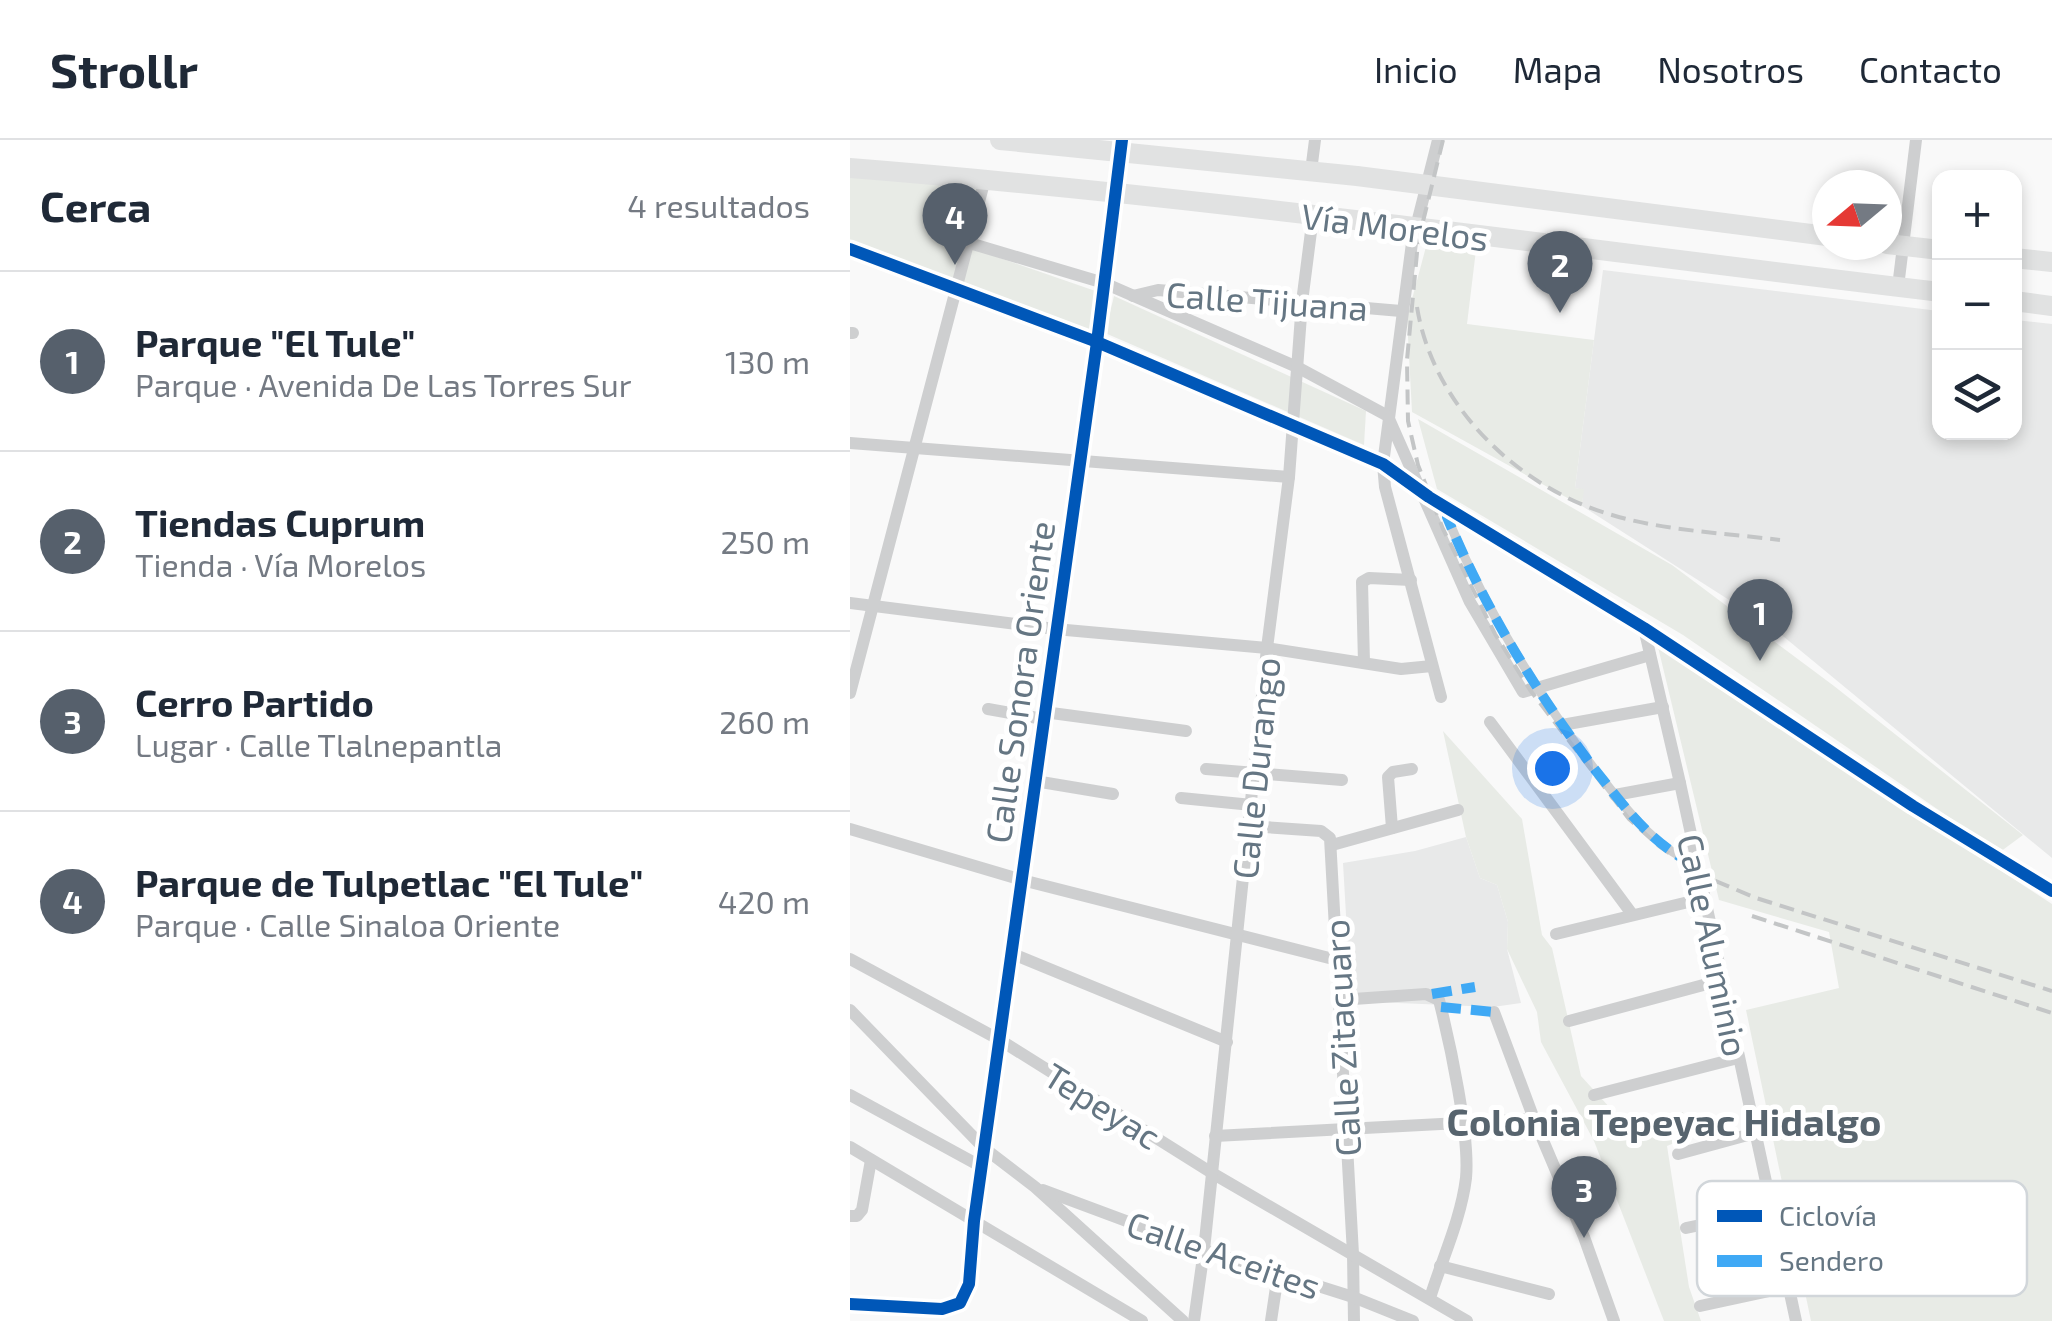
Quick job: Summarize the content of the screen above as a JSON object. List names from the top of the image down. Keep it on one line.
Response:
{"streets":{"main road":["Vía Morelos"],"street":["Calle Tijuana","Calle Sonora Oriente","Calle Durango","Calle Aluminio","Calle Zitacuaro","Tepeyac","Calle Aceites"]},"crossings":[["Vía Morelos","Calle Sonora Oriente"],["Vía Morelos","Calle Durango"],["Calle Tijuana","Calle Durango"],["Calle Sonora Oriente","Tepeyac"],["Calle Durango","Tepeyac"],["Calle Durango","Calle Aceites"],["Calle Zitacuaro","Tepeyac"],["Calle Zitacuaro","Calle Aceites"]],"districts":["Colonia Tepeyac Hidalgo"],"legend":["Ciclovía","Sendero"],"north":"left","page":{"header":"Strollr","nav":["Inicio","Mapa","Nosotros","Contacto"],"heading":["Cerca","4 resultados"],"map_buttons":["+","−"],"pins":["4","2","1","3"],"list":[{"mark":"1","name":"Parque \"El Tule\"","note":"Parque · Avenida De Las Torres Sur","value":"130 m"},{"mark":"2","name":"Tiendas Cuprum","note":"Tienda · Vía Morelos","value":"250 m"},{"mark":"3","name":"Cerro Partido","note":"Lugar · Calle Tlalnepantla","value":"260 m"},{"mark":"4","name":"Parque de Tulpetlac \"El Tule\"","note":"Parque · Calle Sinaloa Oriente","value":"420 m"}]}}
